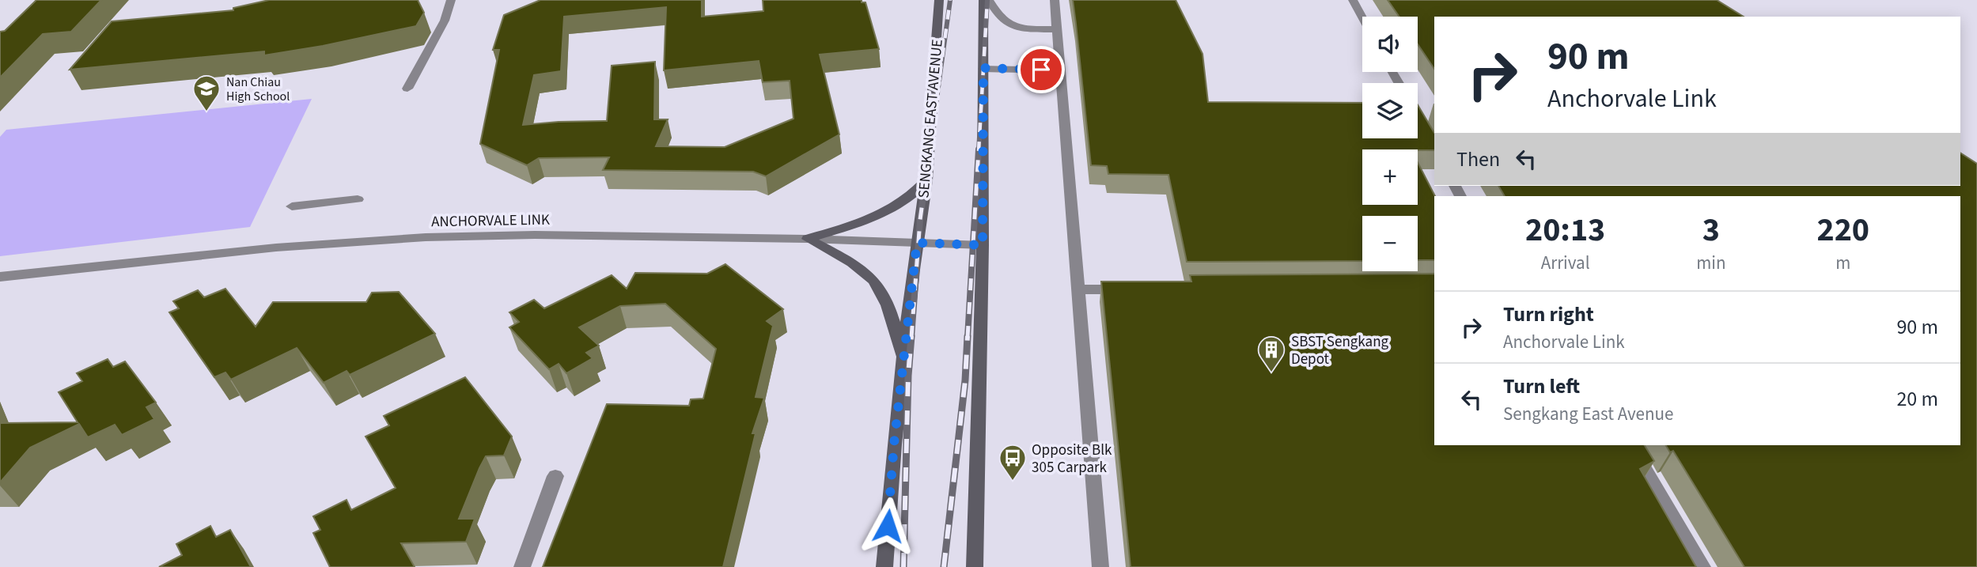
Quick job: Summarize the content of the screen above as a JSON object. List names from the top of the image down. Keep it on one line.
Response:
{"streets":{"main road":["SENGKANG EAST AVENUE"],"street":["ANCHORVALE LINK"]},"crossings":[["SENGKANG EAST AVENUE","ANCHORVALE LINK"]],"places":{"school or university":["Nan Chiau High School"],"building":["SBST Sengkang Depot"],"bus stop":["Opposite Blk 305 Carpark"]},"page":{"map_buttons":["+","−"],"turn":["90 m","Anchorvale Link"],"then":"Then","eta":["20:13","Arrival","3","min","220","m"],"list":[{"name":"Turn right","note":"Anchorvale Link","value":"90 m"},{"name":"Turn left","note":"Sengkang East Avenue","value":"20 m"}]}}
